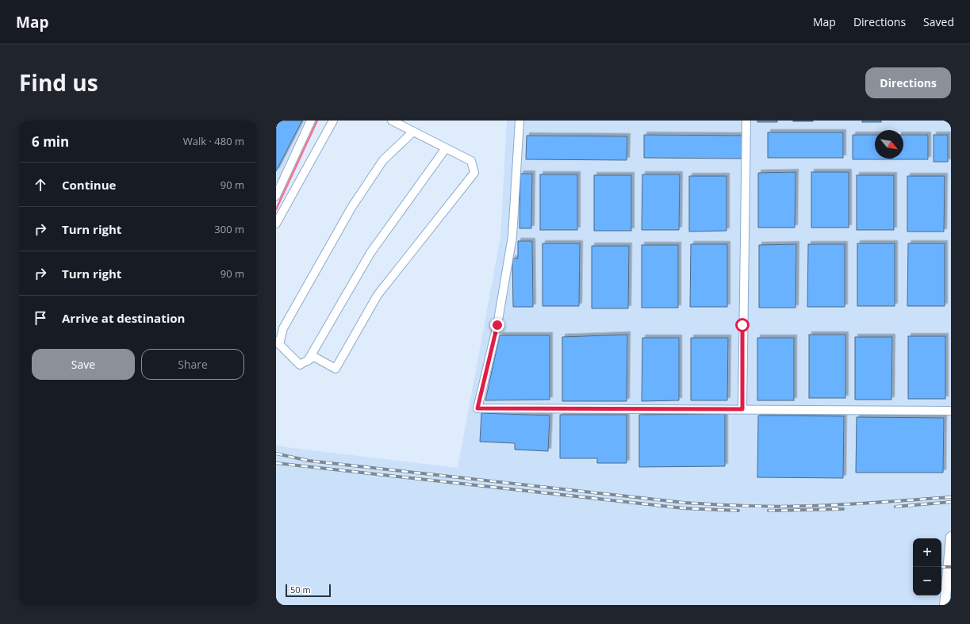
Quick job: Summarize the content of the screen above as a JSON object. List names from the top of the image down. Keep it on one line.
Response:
{"scale_bar":"50 m","north":"bottom right","page":{"header":"Map","nav":["Map","Directions","Saved"],"title":"Find us","buttons":["Directions",["Save","Share"]],"heading":["6 min","Walk · 480 m"],"list":[["Continue","90 m"],["Turn right","300 m"],["Turn right","90 m"],"Arrive at destination"],"map_buttons":["+","−"],"scale":"50 m"}}
